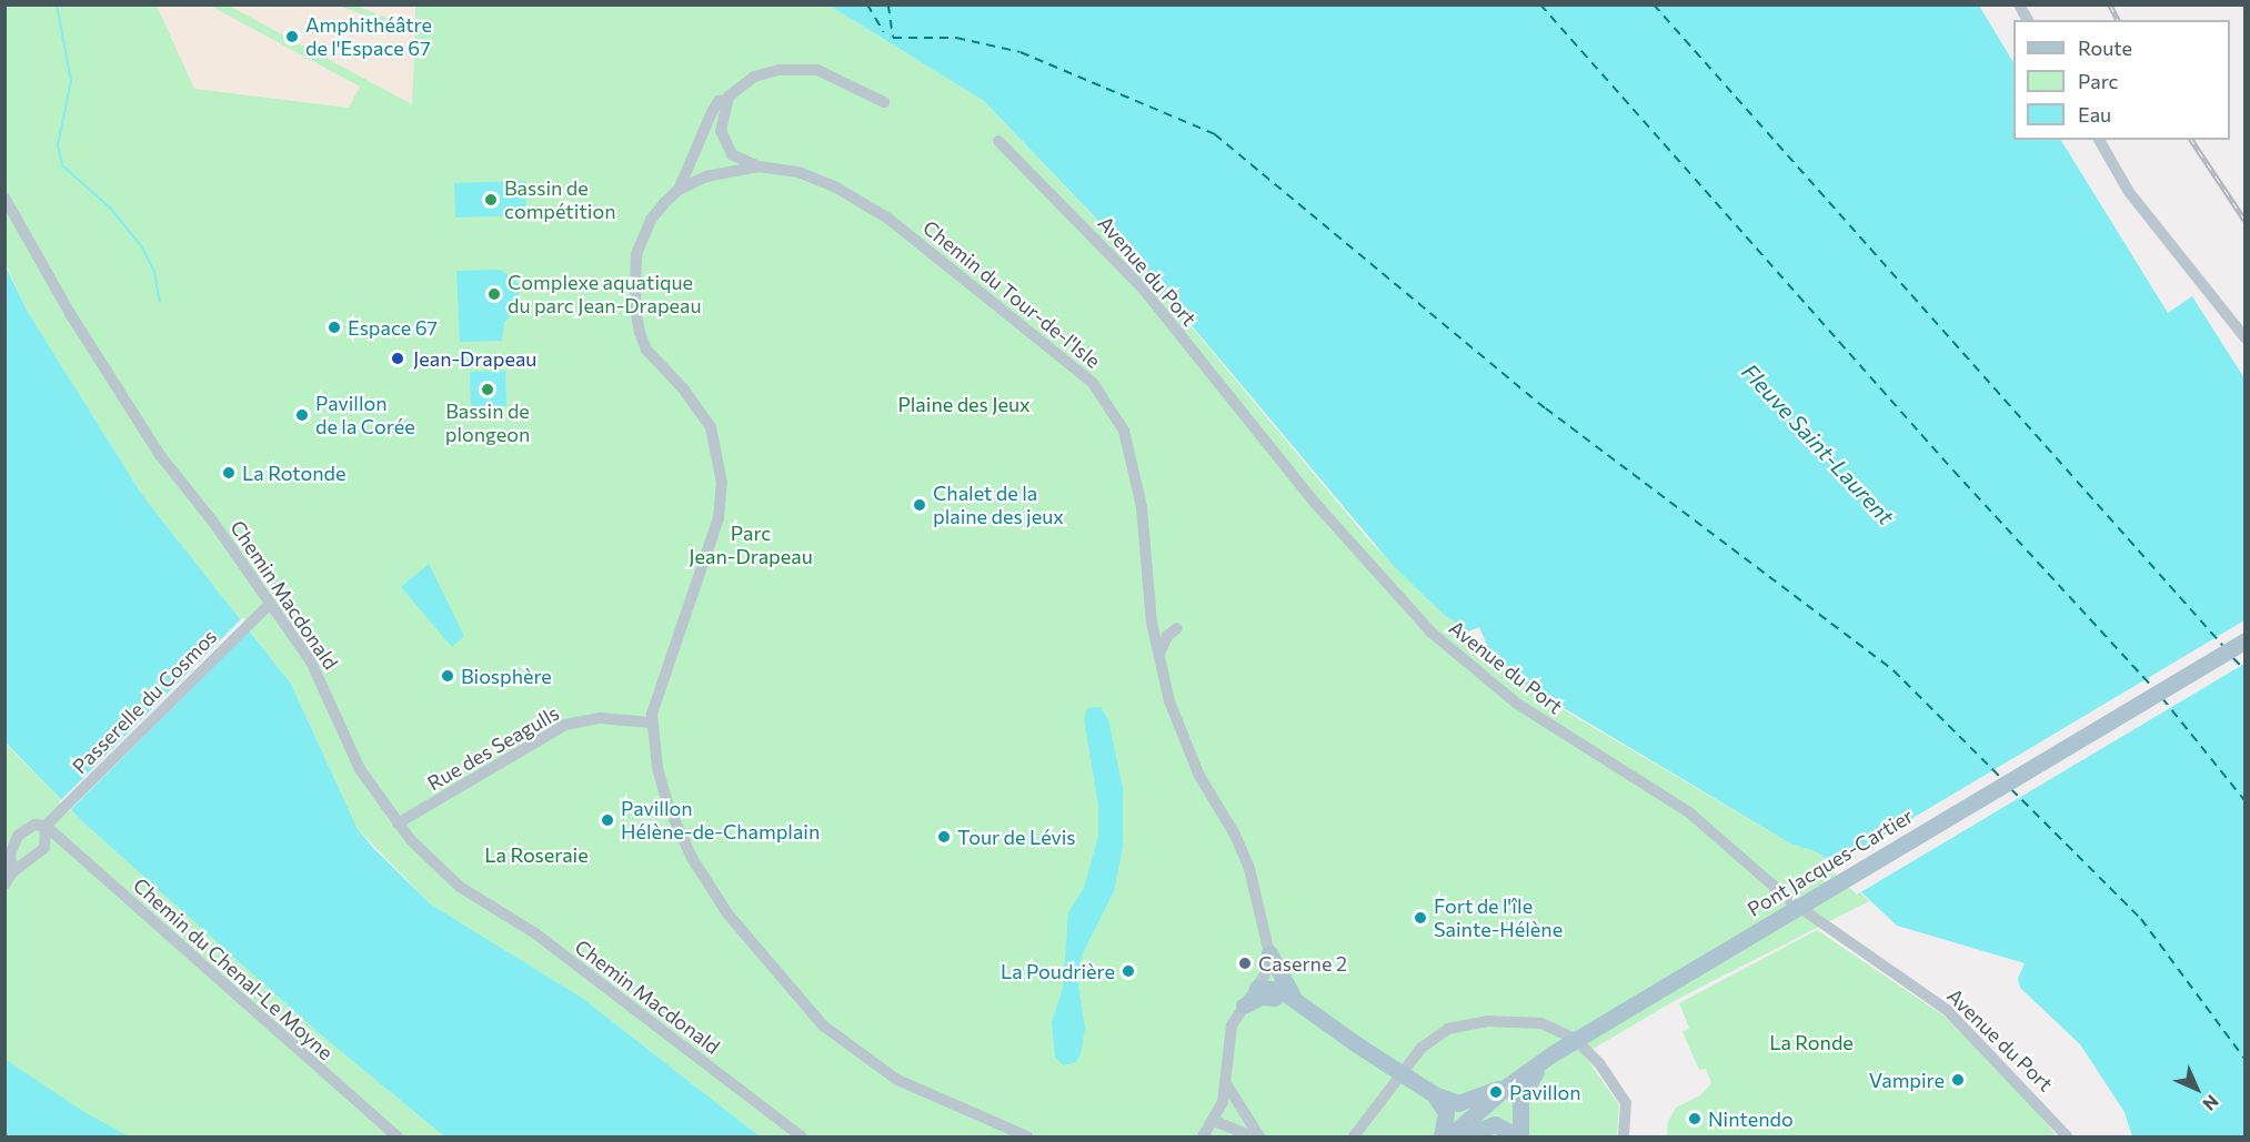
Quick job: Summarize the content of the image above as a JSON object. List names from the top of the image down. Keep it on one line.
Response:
{"streets":{"main road":["Pont Jacques-Cartier"],"street":["Avenue du Port","Chemin du Tour-de-l'Isle","Chemin Macdonald","Passerelle du Cosmos","Rue des Seagulls","Chemin du Chenal-Le Moyne"]},"crossings":[["Chemin du Tour-de-l'Isle","Rue des Seagulls"],["Chemin Macdonald","Passerelle du Cosmos"],["Chemin Macdonald","Rue des Seagulls"],["Passerelle du Cosmos","Chemin du Chenal-Le Moyne"]],"water":["Fleuve Saint-Laurent"],"parks":["Plaine des Jeux","Parc Jean-Drapeau","La Roseraie","La Ronde"],"places":["Amphithéâtre de l'Espace 67","Bassin de compétition","Complexe aquatique du parc Jean-Drapeau","Espace 67","Jean-Drapeau","Bassin de plongeon","Pavillon de la Corée","La Rotonde","Chalet de la plaine des jeux","Biosphère","Pavillon Hélène-de-Champlain","Tour de Lévis","Fort de l'île Sainte-Hélène","Caserne 2","La Poudrière","Vampire","Pavillon","Nintendo"],"legend":["Route","Parc","Eau"],"north":"bottom right"}
